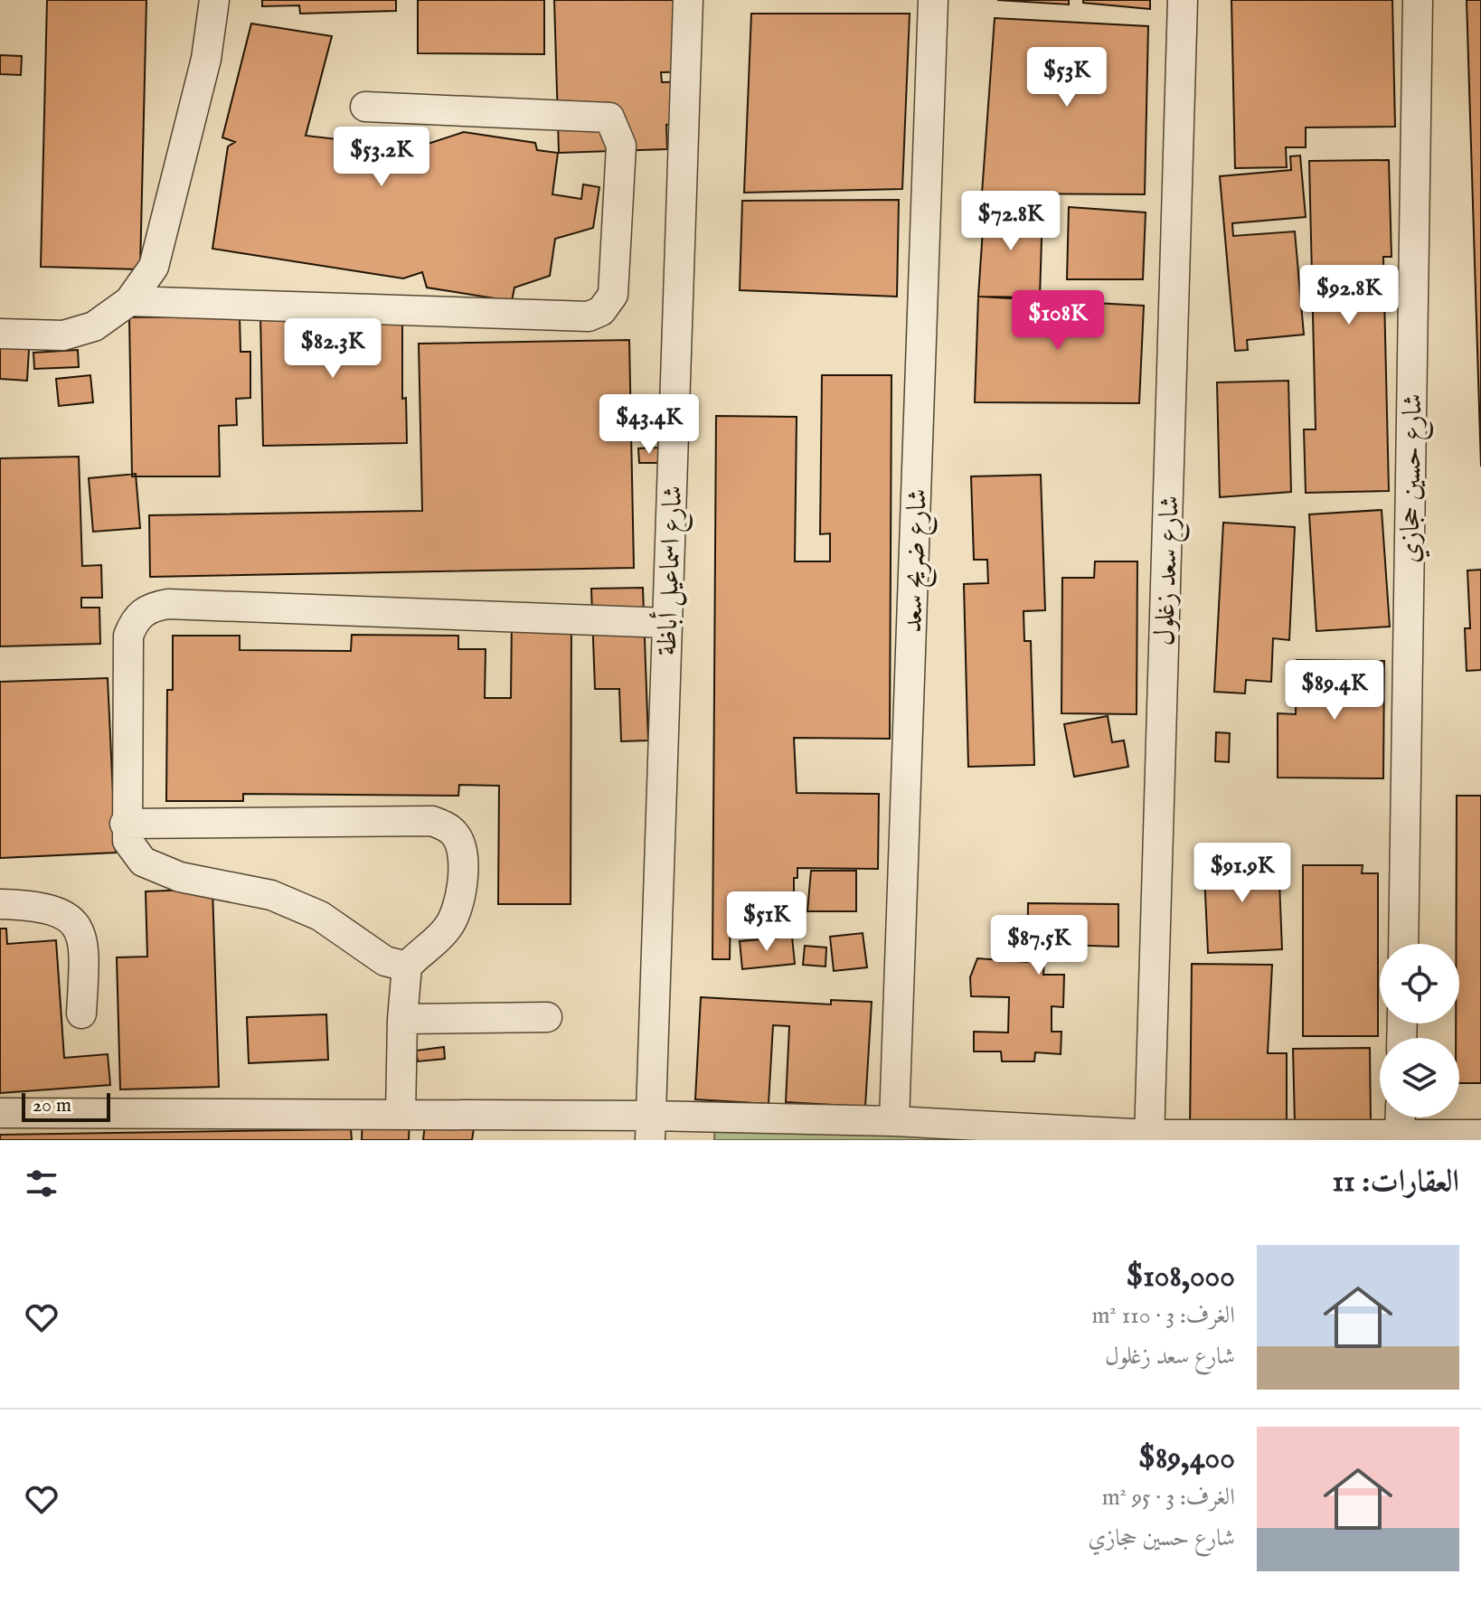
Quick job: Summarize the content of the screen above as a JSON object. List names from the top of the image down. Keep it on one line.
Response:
{"streets":{"street":["شارع حسين حجازي","شارع ضريح سعد","شارع اسماعيل أباظة","شارع سعد زغلول"]},"scale_bar":"20 m","page":{"price":["$53K","$53.2K","$72.8K","$92.8K","$108K","$82.3K","$43.4K","$89.4K","$91.9K","$51K","$87.5K"],"scale":"20 m","heading":"العقارات: 11","list":[{"name":"$108,000","note":"الغرف: 3 · 110 m² · شارع سعد زغلول"},{"name":"$89,400","note":"الغرف: 3 · 95 m² · شارع حسين حجازي"}]}}
